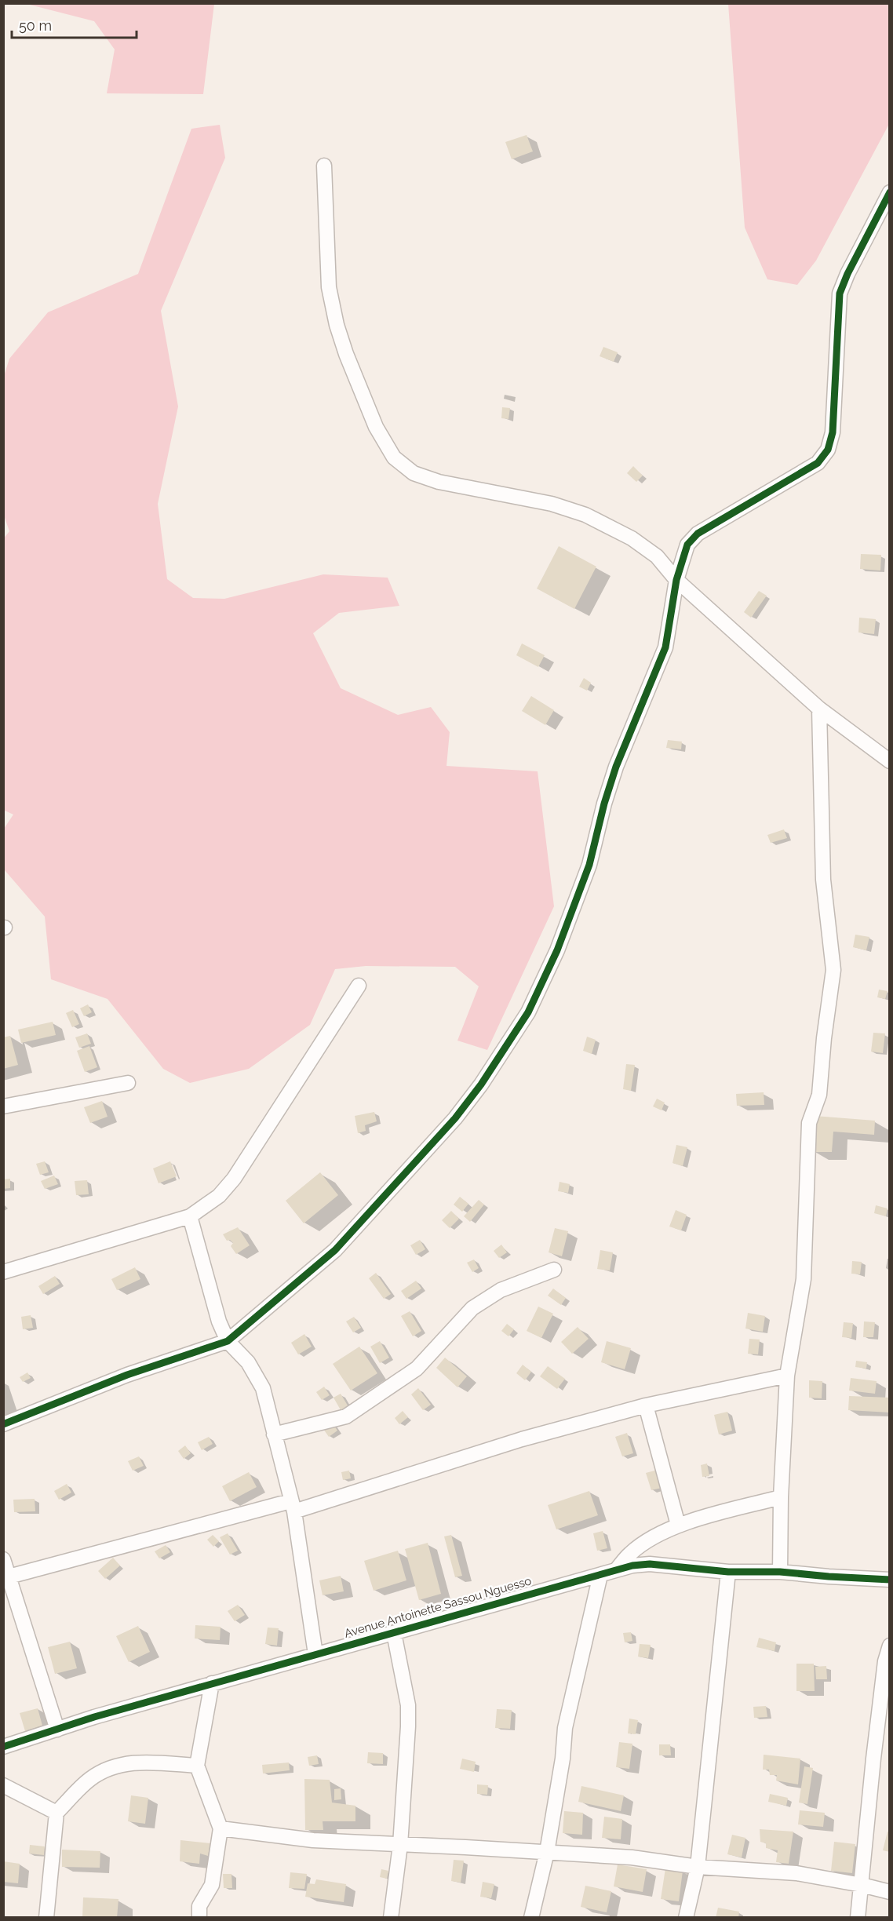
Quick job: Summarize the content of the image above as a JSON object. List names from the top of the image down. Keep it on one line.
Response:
{"streets":{"street":["Avenue Antoinette Sassou Nguesso"]},"scale_bar":"50 m"}
